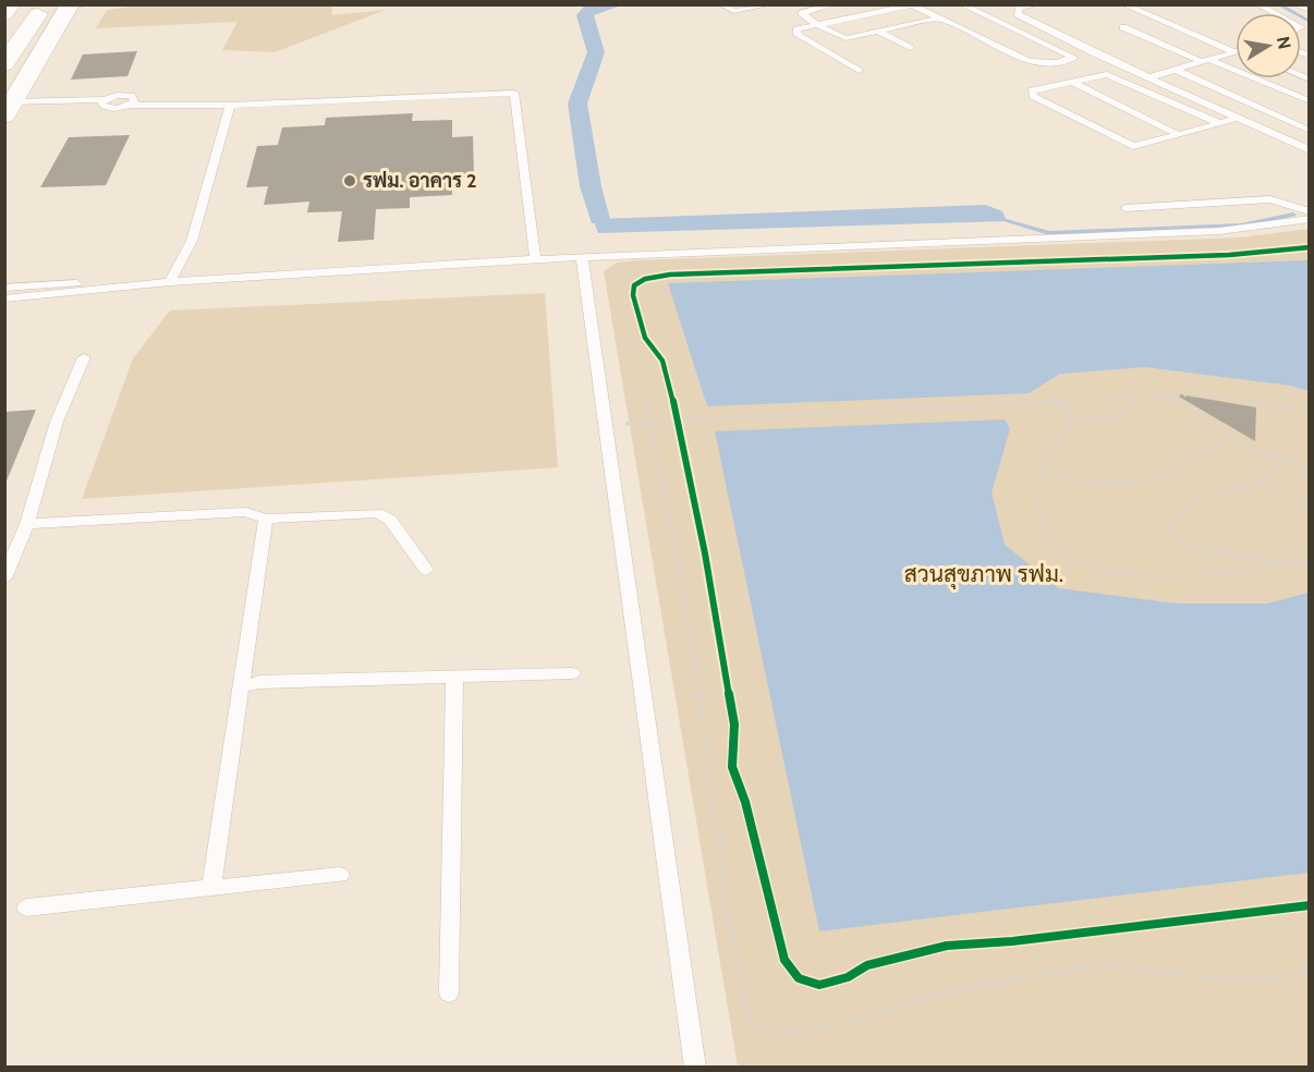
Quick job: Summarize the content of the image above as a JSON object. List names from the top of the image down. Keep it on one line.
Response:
{"parks":["สวนสุขภาพ รฟม."],"places":["รฟม. อาคาร 2"],"north":"right"}
